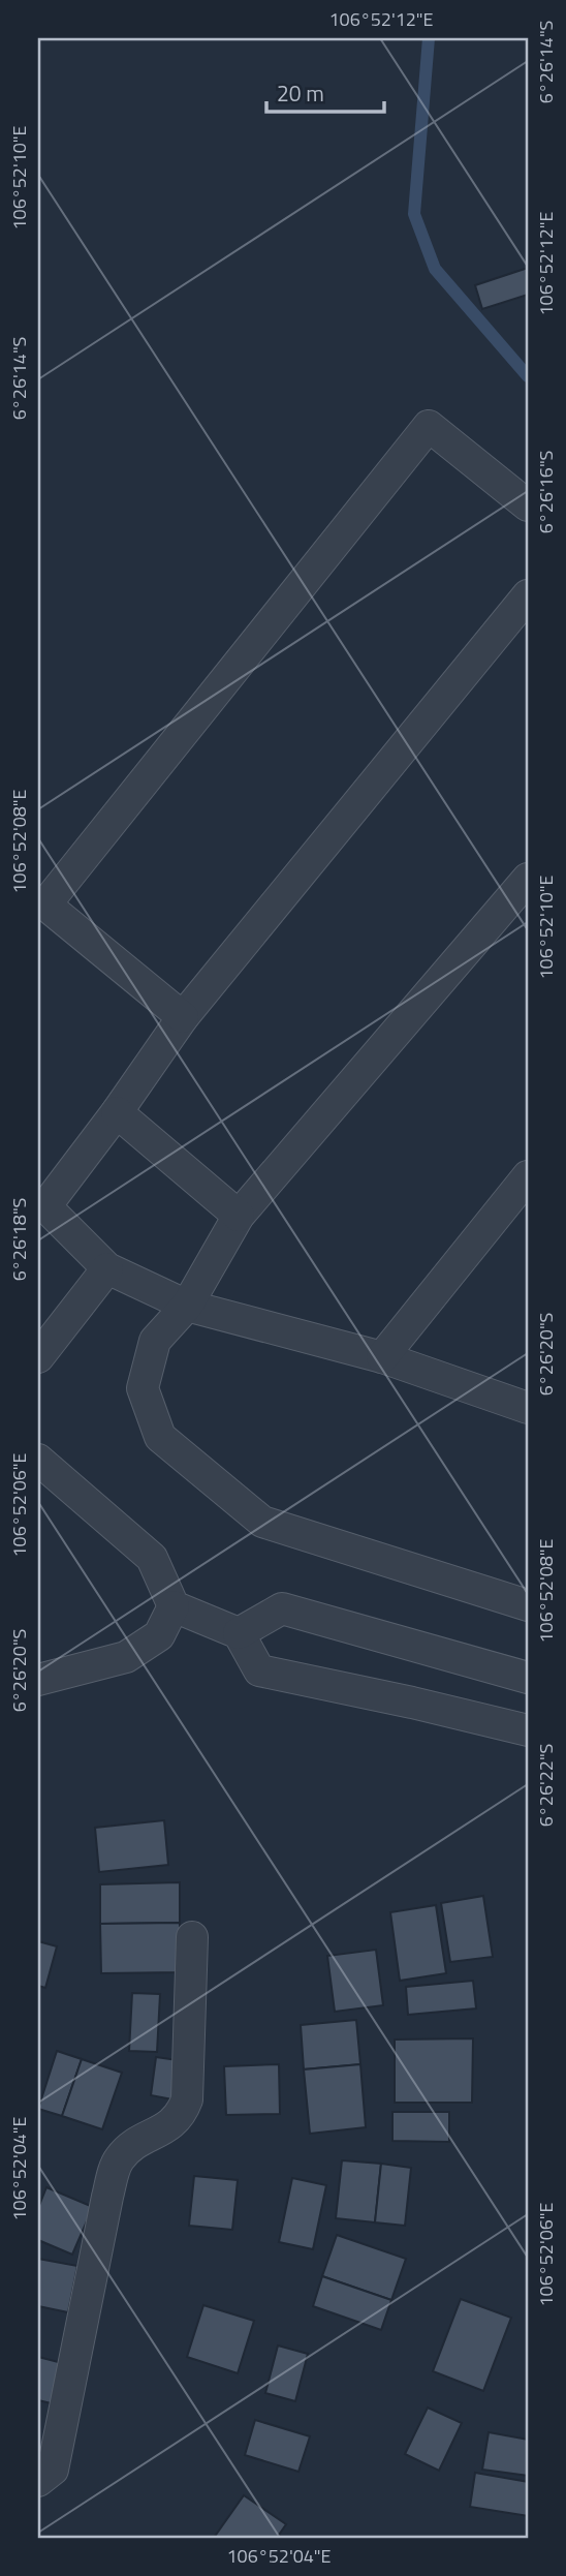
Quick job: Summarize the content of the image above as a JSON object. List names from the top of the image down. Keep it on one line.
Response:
{"scale_bar":"20 m","coordinates":["106°52'12\"E","6°26'14\"S","106°52'10\"E","6°26'16\"S","106°52'08\"E","6°26'18\"S","6°26'20\"S","106°52'06\"E","6°26'22\"S","106°52'04\"E"]}
